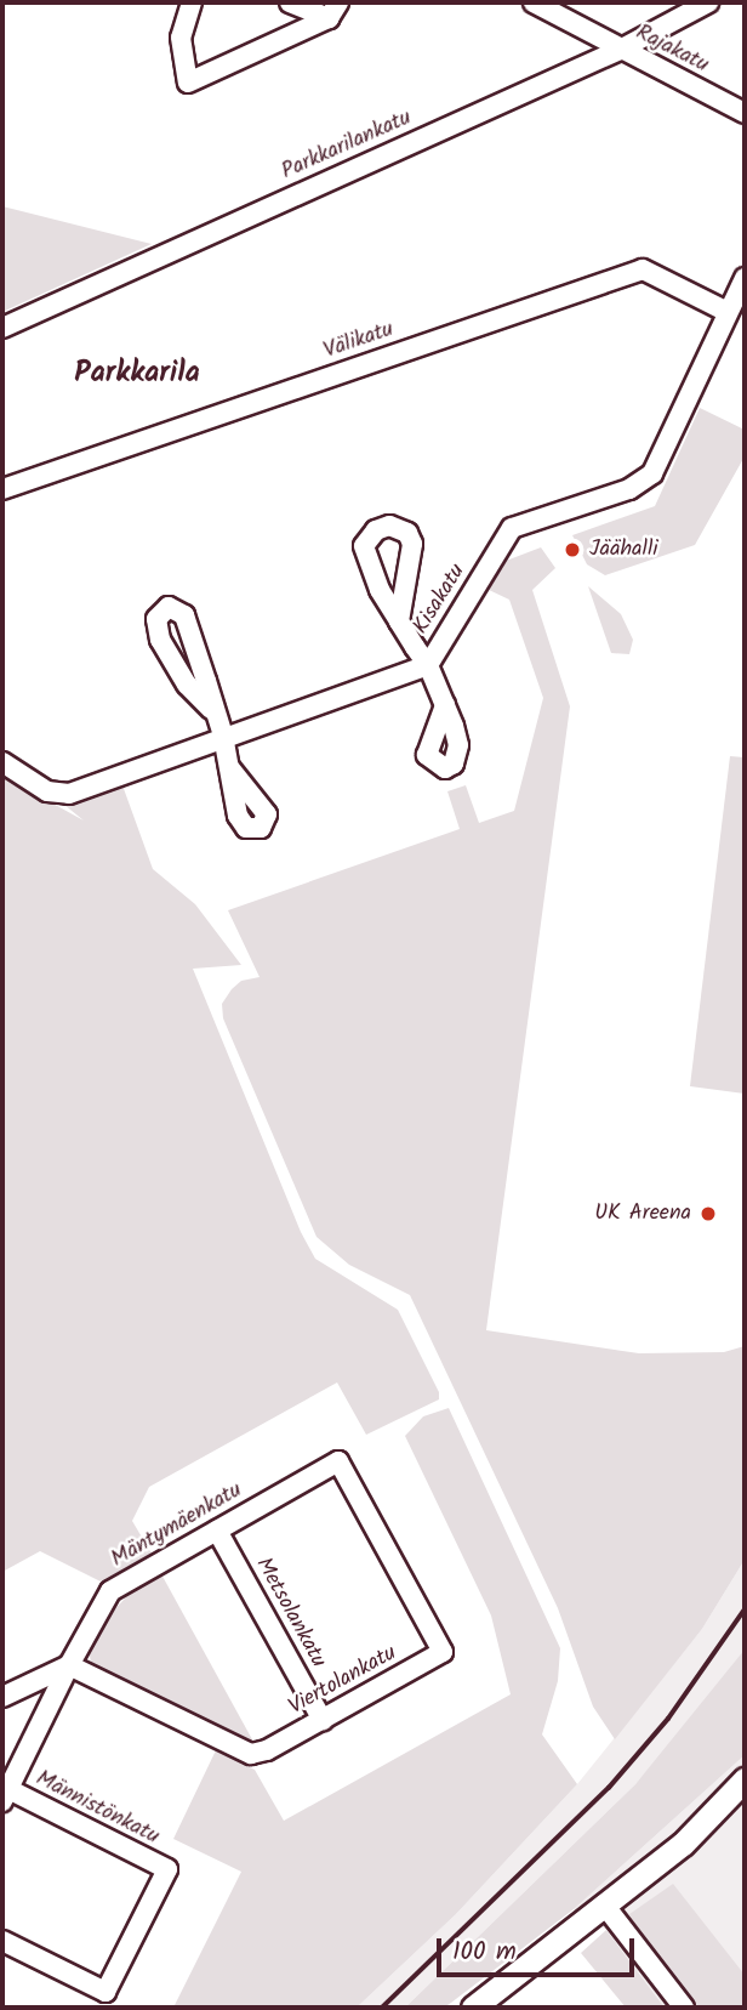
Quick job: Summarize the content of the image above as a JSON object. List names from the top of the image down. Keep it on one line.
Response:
{"streets":{"street":["Rajakatu","Parkkarilankatu","Välikatu","Kisakatu","Mäntymäenkatu","Metsolankatu","Viertolankatu","Männistönkatu"]},"crossings":[["Rajakatu","Parkkarilankatu"],["Välikatu","Kisakatu"],["Mäntymäenkatu","Metsolankatu"],["Mäntymäenkatu","Viertolankatu"],["Mäntymäenkatu","Männistönkatu"],["Metsolankatu","Viertolankatu"]],"districts":["Parkkarila"],"places":["Jäähalli","UK Areena"],"scale_bar":"100 m"}
